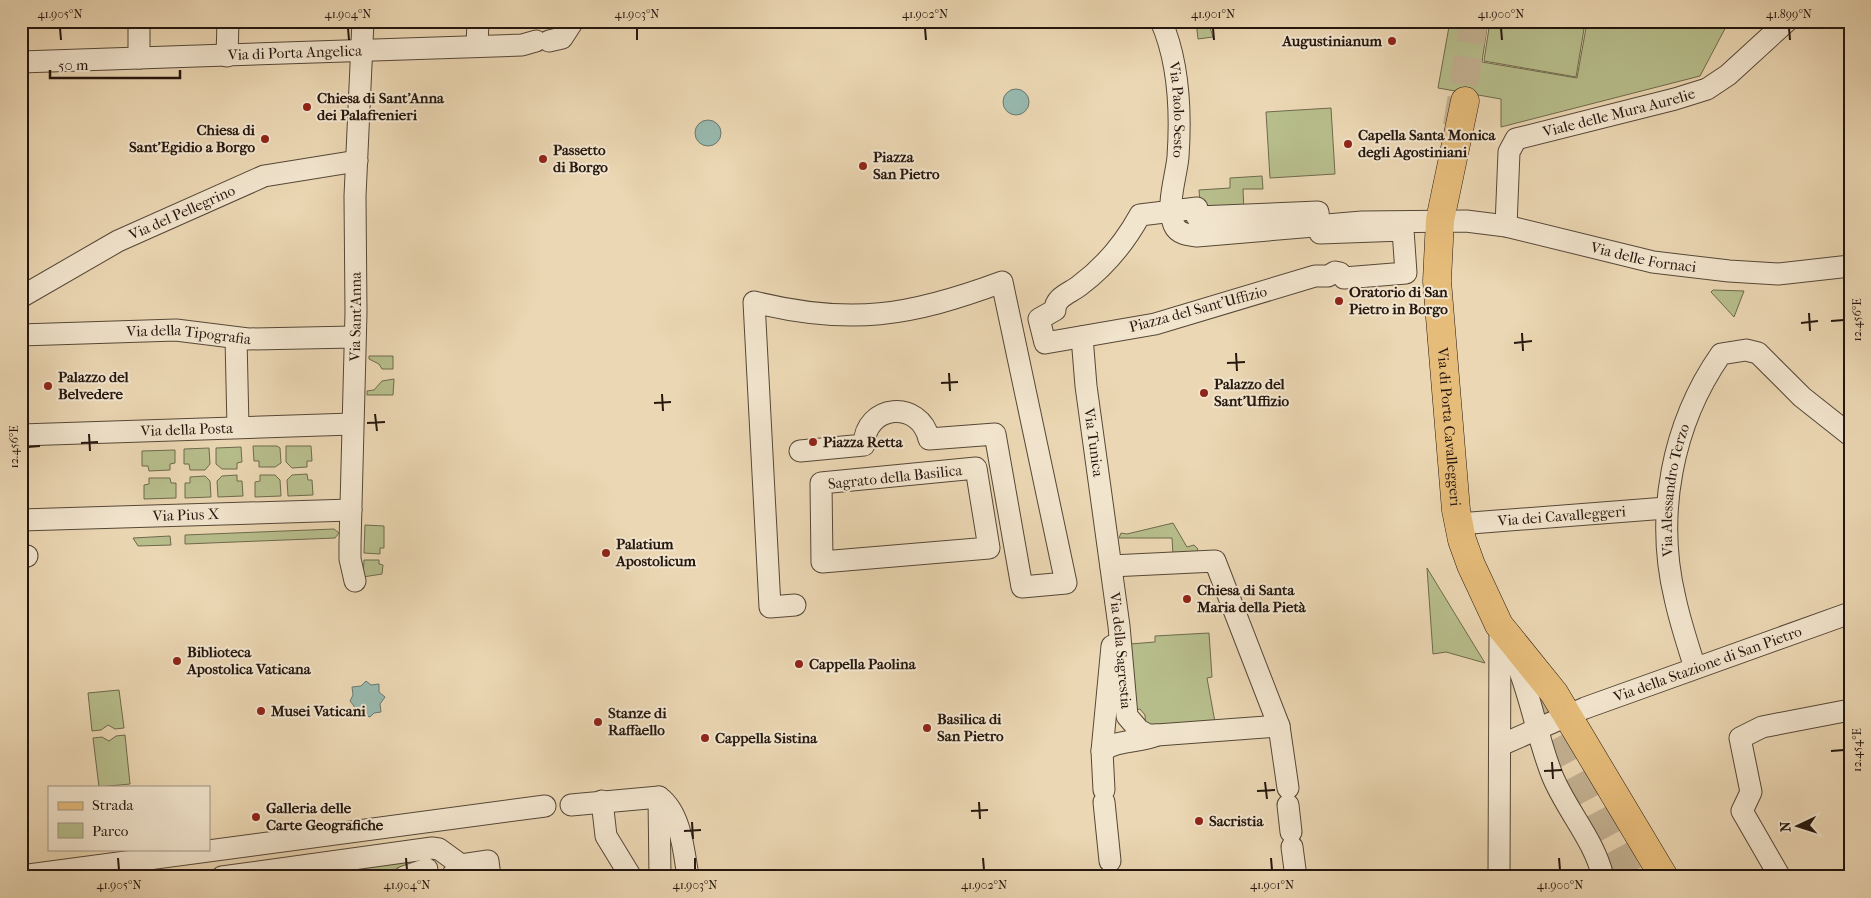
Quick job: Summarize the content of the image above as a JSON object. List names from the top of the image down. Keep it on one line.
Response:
{"streets":{"main road":["Via di Porta Cavalleggeri"],"street":["Via di Porta Angelica","Via Paolo Sesto","Viale delle Mura Aurelie","Via del Pellegrino","Via delle Fornaci","Piazza del Sant'Uffizio","Via Sant'Anna","Via della Tipografia","Via della Posta","Via Tunica","Sagrato della Basilica","Via Alessandro Terzo","Via Pius X","Via dei Cavalleggeri","Via della Sagrestia","Via della Stazione di San Pietro"]},"crossings":[["Via di Porta Angelica","Via Sant'Anna"],["Via Paolo Sesto","Piazza del Sant'Uffizio"],["Viale delle Mura Aurelie","Via delle Fornaci"],["Via del Pellegrino","Via Sant'Anna"],["Via delle Fornaci","Piazza del Sant'Uffizio"],["Via delle Fornaci","Via di Porta Cavalleggeri"],["Piazza del Sant'Uffizio","Via di Porta Cavalleggeri"],["Piazza del Sant'Uffizio","Via Tunica"],["Via Sant'Anna","Via della Tipografia"],["Via Sant'Anna","Via della Posta"],["Via Sant'Anna","Via Pius X"],["Via di Porta Cavalleggeri","Via dei Cavalleggeri"],["Via di Porta Cavalleggeri","Via della Stazione di San Pietro"],["Via Tunica","Via della Sagrestia"],["Via Alessandro Terzo","Via dei Cavalleggeri"],["Via Alessandro Terzo","Via della Stazione di San Pietro"]],"places":["Augustinianum","Chiesa di Sant'Anna dei Palafrenieri","Chiesa di Sant'Egidio a Borgo","Capella Santa Monica degli Agostiniani","Passetto di Borgo","Piazza San Pietro","Oratorio di San Pietro in Borgo","Palazzo del Belvedere","Palazzo del Sant'Uffizio","Piazza Retta","Palatium Apostolicum","Chiesa di Santa Maria della Pietà","Biblioteca Apostolica Vaticana","Cappella Paolina","Musei Vaticani","Stanze di Raffaello","Basilica di San Pietro","Cappella Sistina","Galleria delle Carte Geografiche","Sacristia"],"legend":["Strada","Parco"],"scale_bar":"50 m","north":"left","coordinates":["41.905°N","41.904°N","41.903°N","41.902°N","41.901°N","41.900°N","41.899°N","12.456°E","12.454°E"]}
